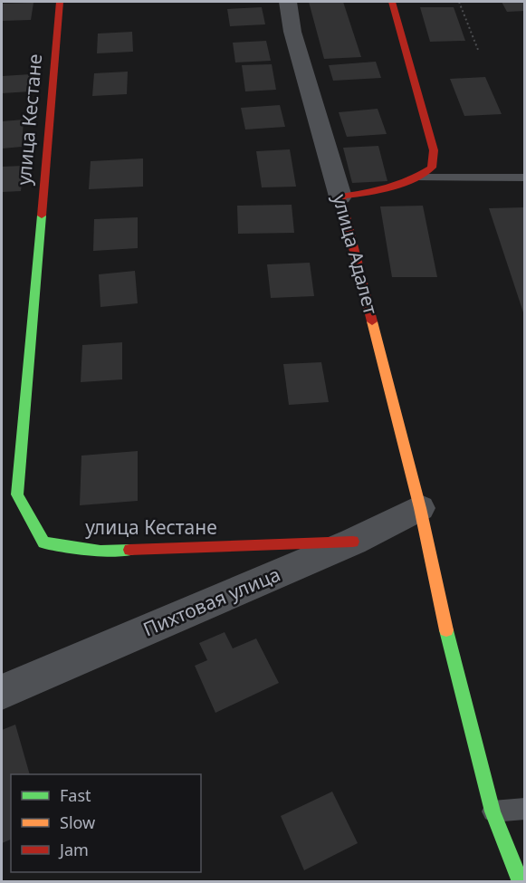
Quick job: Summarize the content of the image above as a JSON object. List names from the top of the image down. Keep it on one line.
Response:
{"streets":{"street":["улица Кестане","улица Адалет","Пихтовая улица"]},"crossings":[["улица Кестане","Пихтовая улица"],["улица Адалет","Пихтовая улица"]],"legend":["Fast","Slow","Jam"]}
